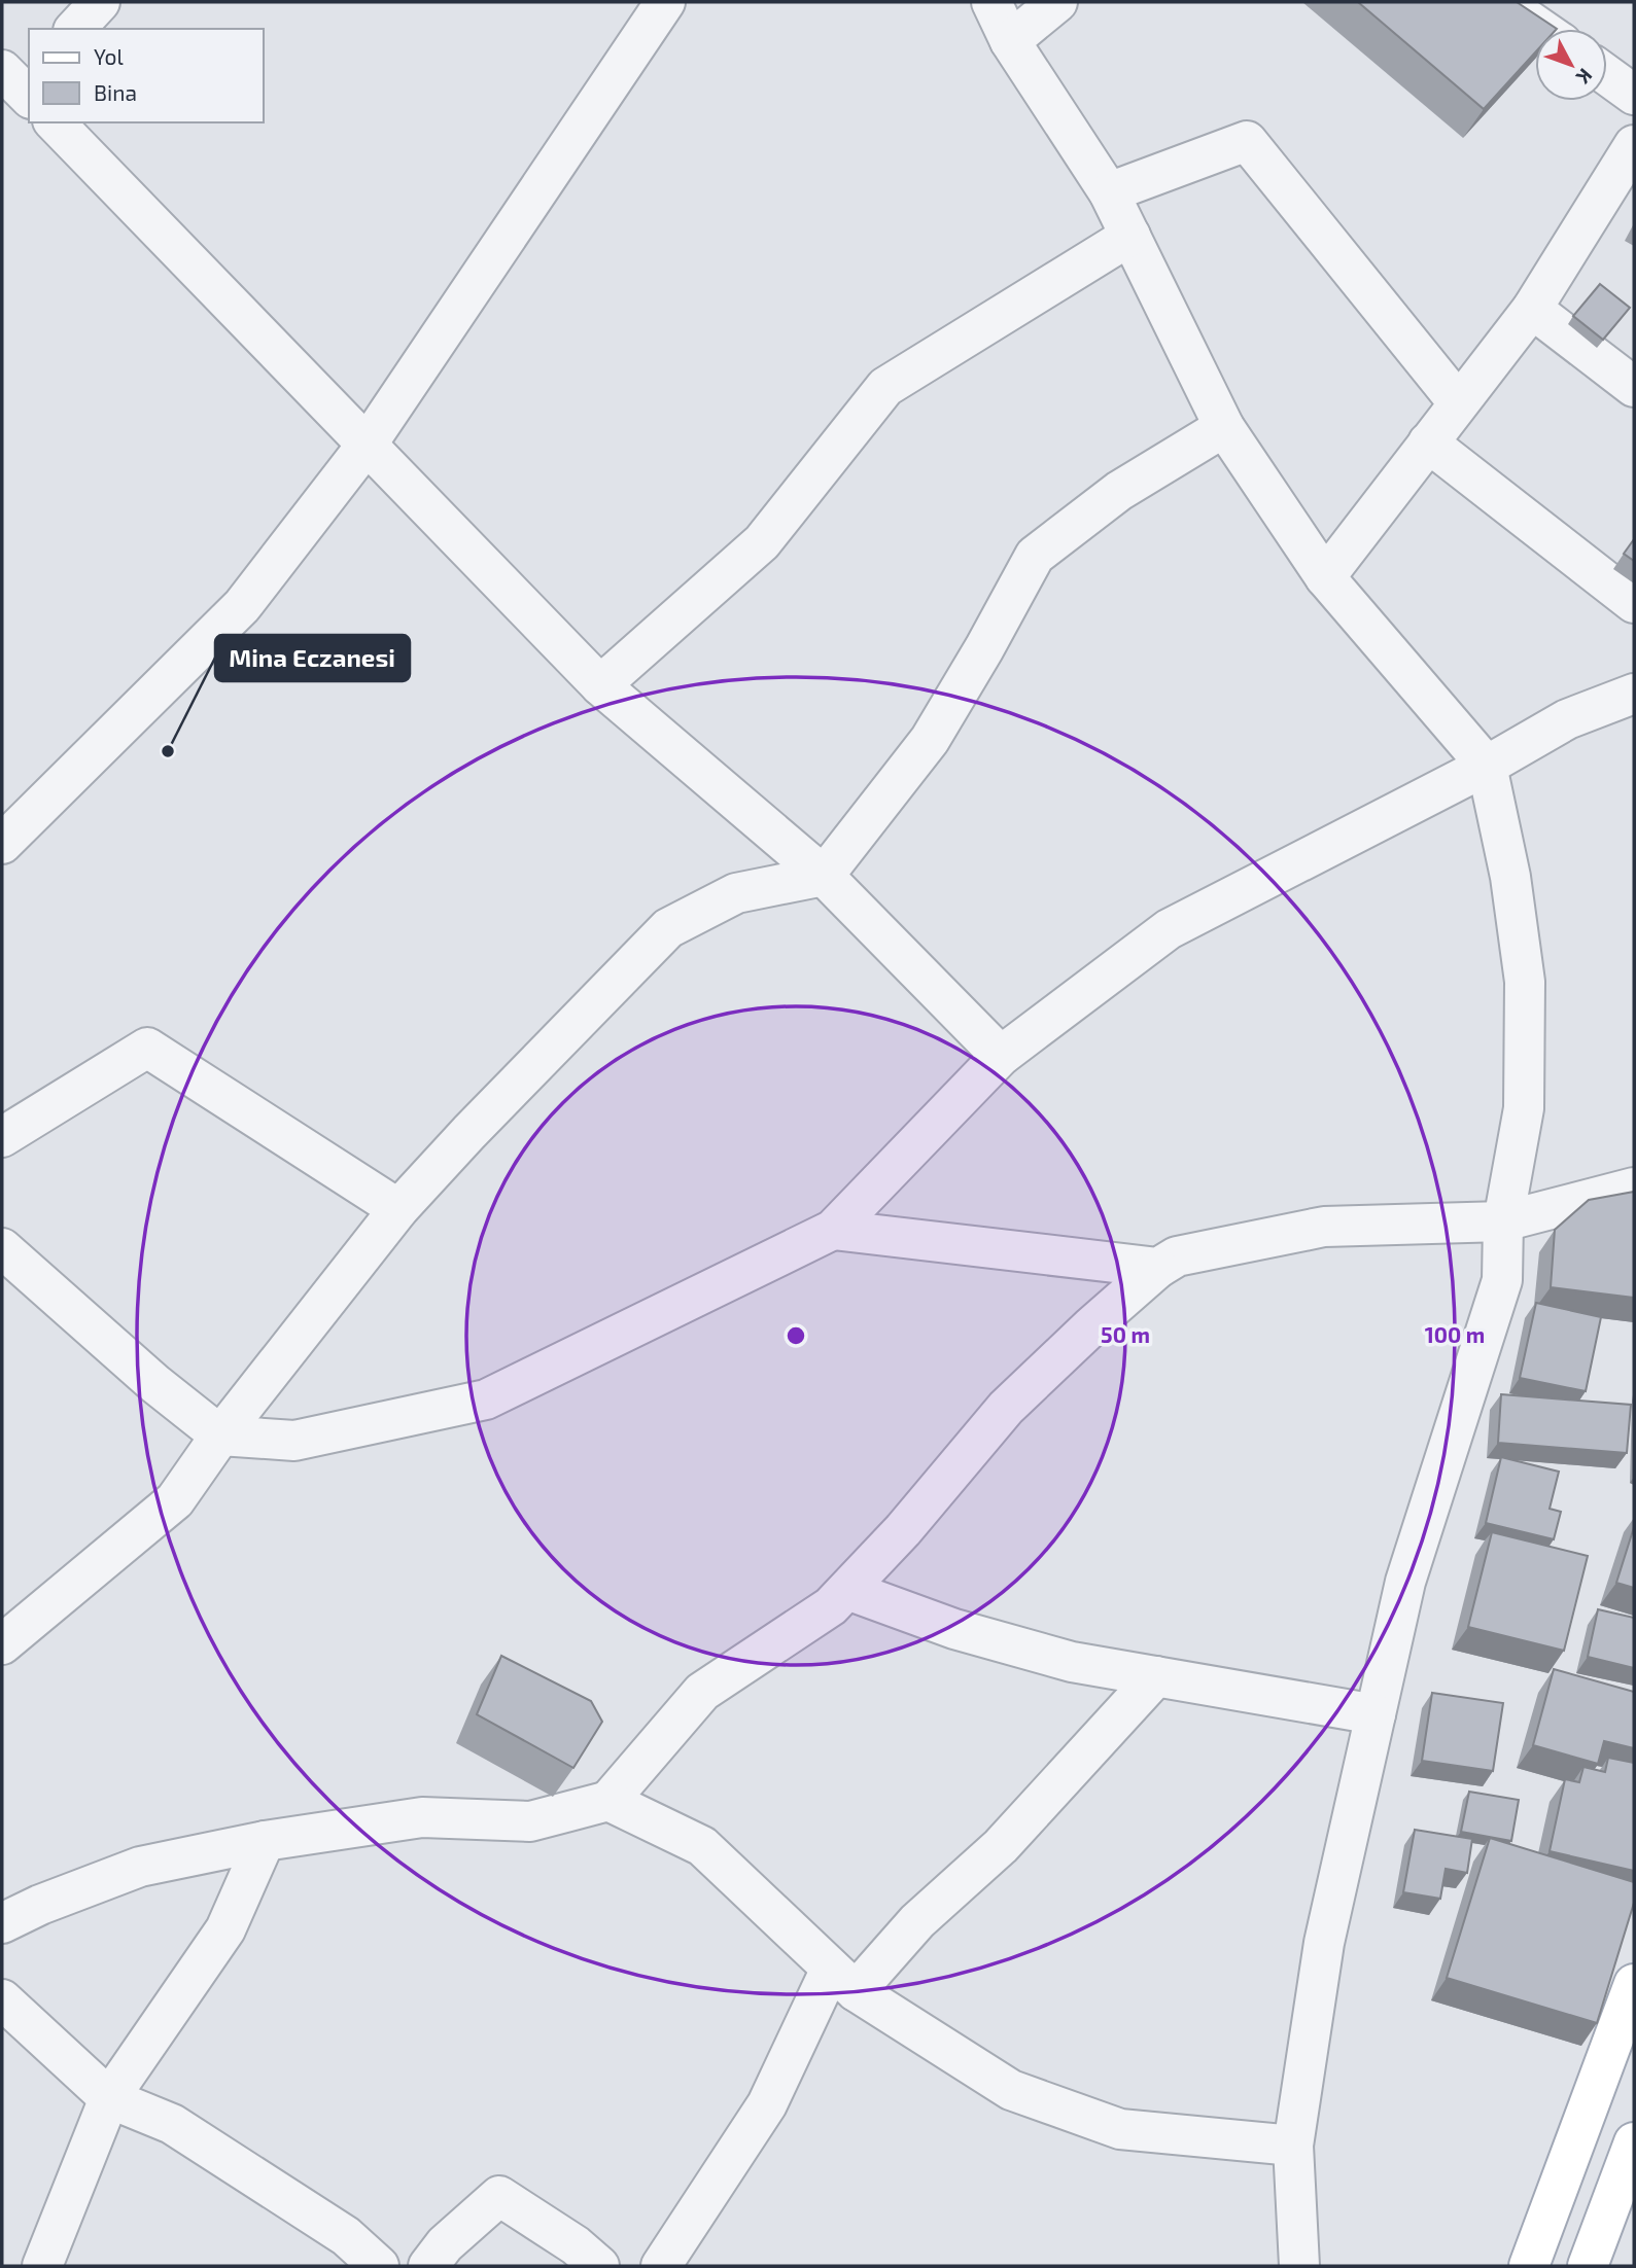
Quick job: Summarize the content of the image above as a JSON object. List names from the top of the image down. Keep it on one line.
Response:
{"places":["Mina Eczanesi"],"legend":["Yol","Bina"],"north":"bottom right","rings":["50 m","100 m"]}
